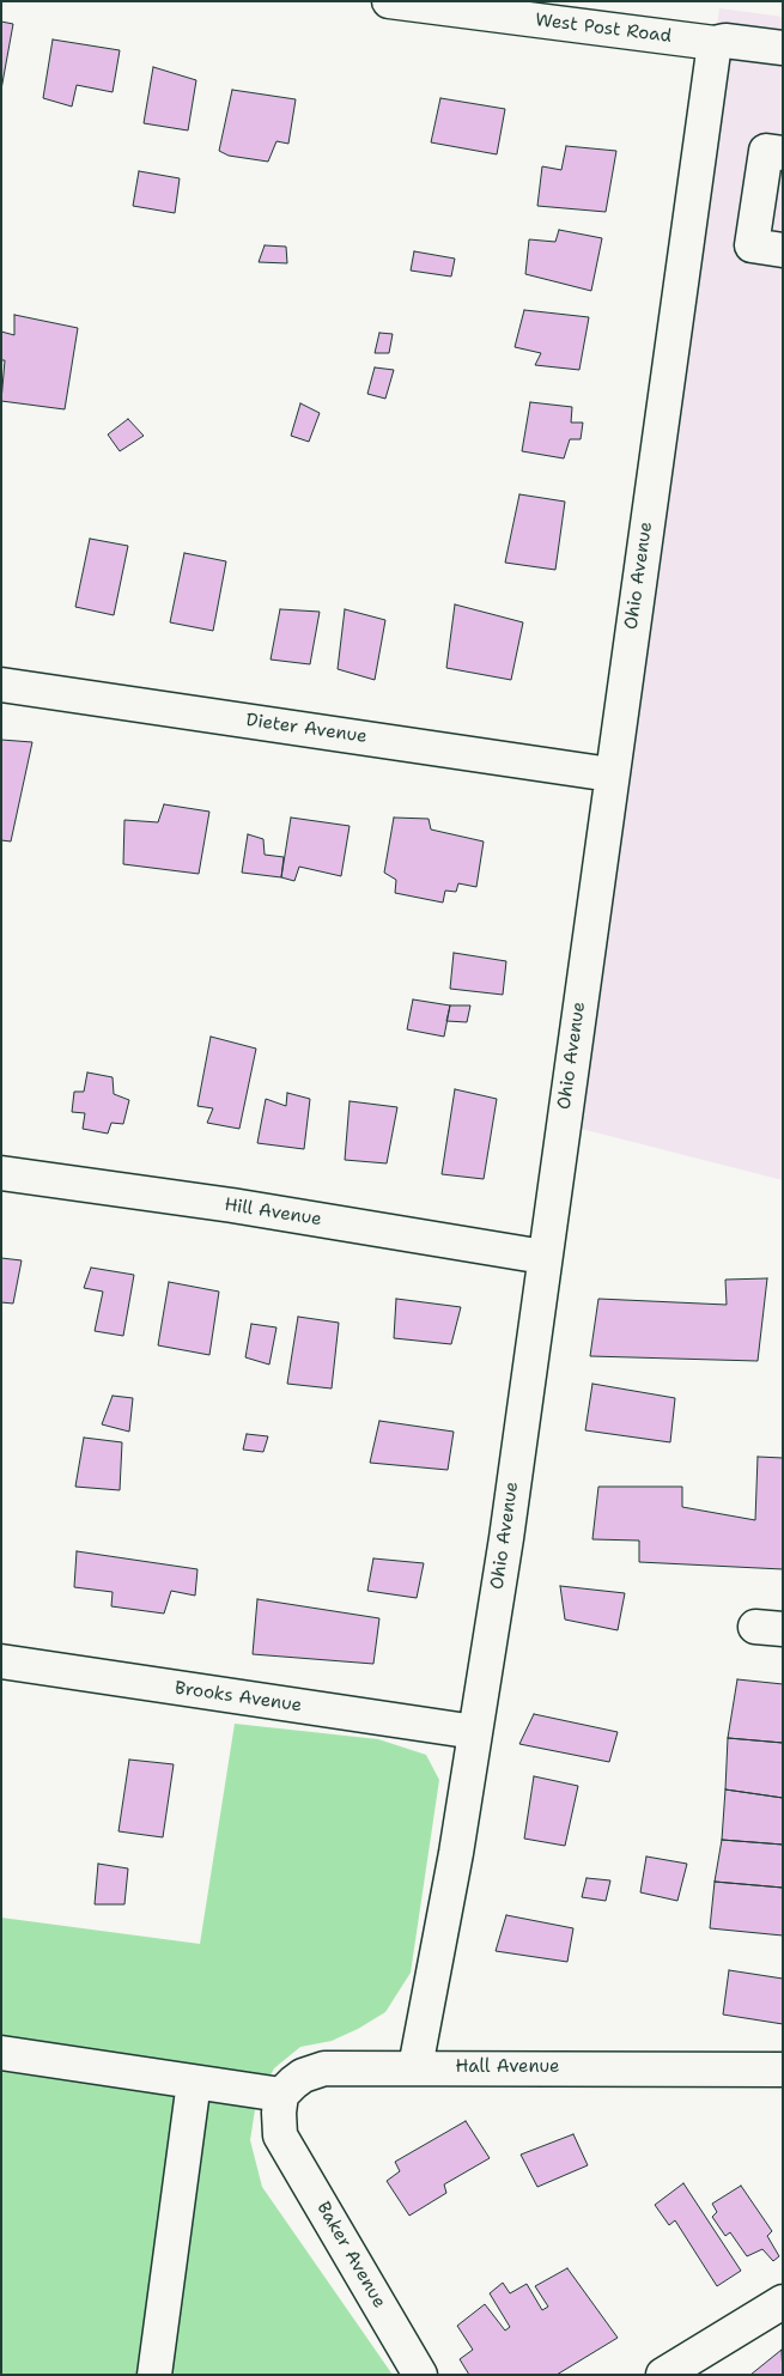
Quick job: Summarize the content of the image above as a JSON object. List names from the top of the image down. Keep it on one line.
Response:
{"streets":{"street":["West Post Road","Ohio Avenue","Dieter Avenue","Hill Avenue","Brooks Avenue","Hall Avenue","Baker Avenue"]},"crossings":[["West Post Road","Ohio Avenue"],["Ohio Avenue","Dieter Avenue"],["Ohio Avenue","Hill Avenue"],["Ohio Avenue","Brooks Avenue"],["Ohio Avenue","Hall Avenue"],["Hall Avenue","Baker Avenue"]]}
